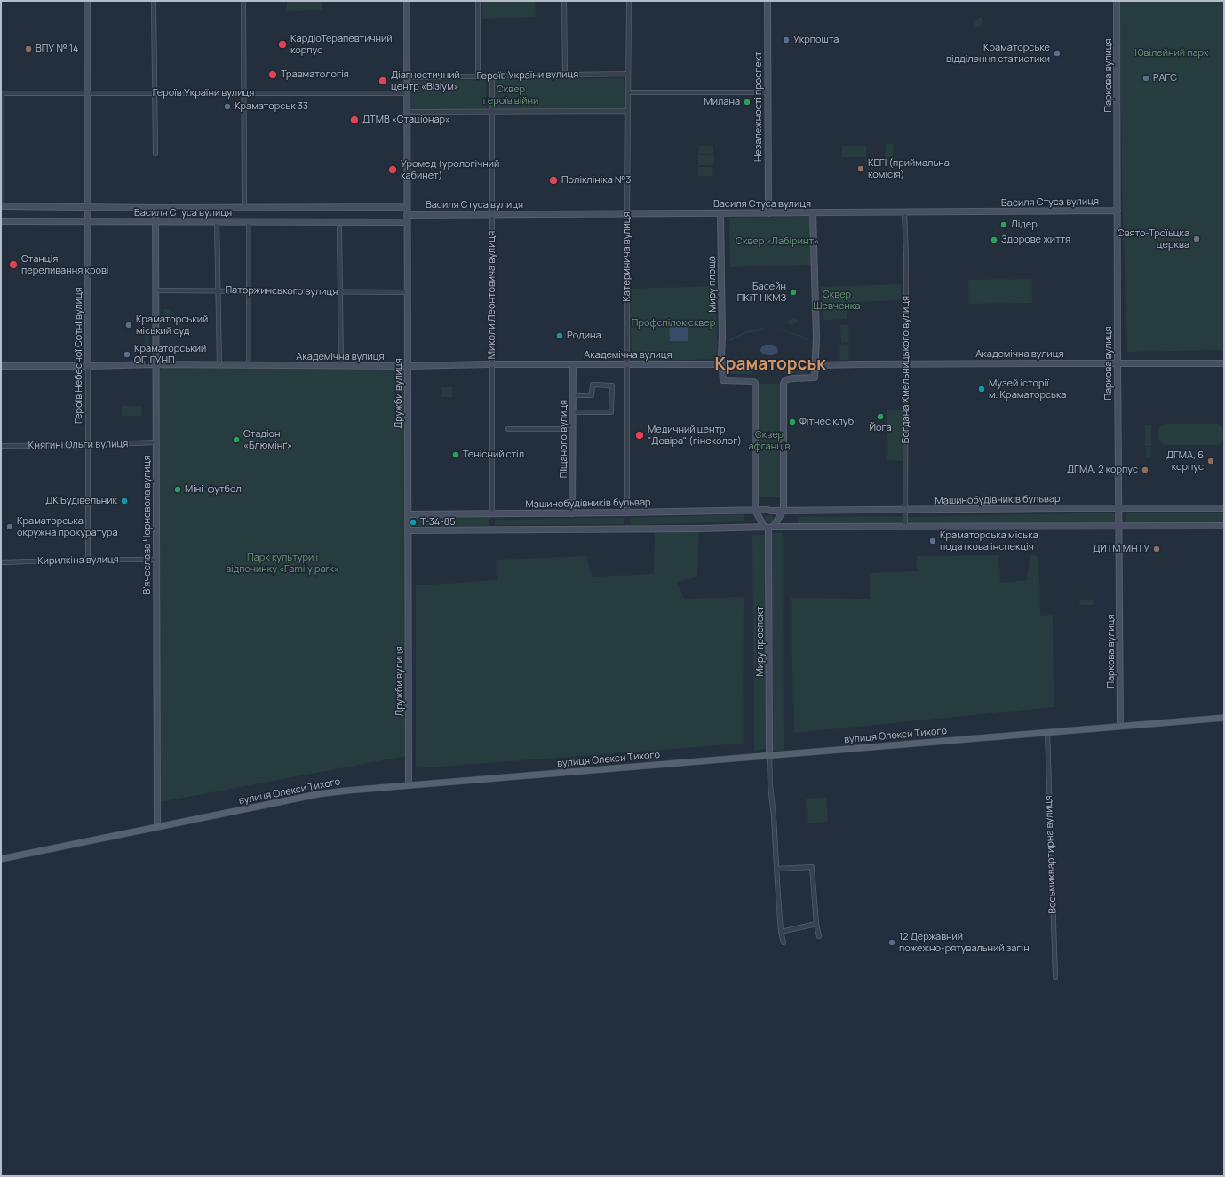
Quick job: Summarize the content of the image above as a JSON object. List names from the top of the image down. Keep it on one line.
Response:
{"streets":{"main road":["вулиця Олекси Тихого"],"street":["Героїв України вулиця","Паркова вулиця","Незалежності проспект","Василя Стуса вулиця","Катеринича вулиця","Миру площа","Паторжинського вулиця","Миколи Леонтовича вулиця","Академічна вулиця","Героїв Небесної Сотні вулиця","Богдана Хмельницького вулиця","Дружби вулиця","Піщаного вулиця","Княгині Ольги вулиця","Машинобудівників бульвар","В'ячеслава Чорновола вулиця","Кирилкіна вулиця","Миру проспект","Восьмиквартирна вулиця"]},"crossings":[["Героїв України вулиця","Катеринича вулиця"],["Героїв України вулиця","Миколи Леонтовича вулиця"],["Героїв України вулиця","Героїв Небесної Сотні вулиця"],["Героїв України вулиця","Дружби вулиця"],["Паркова вулиця","Василя Стуса вулиця"],["Паркова вулиця","Академічна вулиця"],["Паркова вулиця","Машинобудівників бульвар"],["Паркова вулиця","вулиця Олекси Тихого"],["Незалежності проспект","Василя Стуса вулиця"],["Василя Стуса вулиця","Катеринича вулиця"],["Василя Стуса вулиця","Миру площа"],["Василя Стуса вулиця","Миколи Леонтовича вулиця"],["Василя Стуса вулиця","Героїв Небесної Сотні вулиця"],["Василя Стуса вулиця","Богдана Хмельницького вулиця"],["Василя Стуса вулиця","Дружби вулиця"],["Василя Стуса вулиця","В'ячеслава Чорновола вулиця"],["Катеринича вулиця","Академічна вулиця"],["Катеринича вулиця","Машинобудівників бульвар"],["Миру площа","Миру проспект"],["Паторжинського вулиця","Дружби вулиця"],["Паторжинського вулиця","В'ячеслава Чорновола вулиця"],["Миколи Леонтовича вулиця","Академічна вулиця"],["Миколи Леонтовича вулиця","Машинобудівників бульвар"],["Академічна вулиця","Героїв Небесної Сотні вулиця"],["Академічна вулиця","Богдана Хмельницького вулиця"],["Академічна вулиця","Дружби вулиця"],["Академічна вулиця","Піщаного вулиця"],["Академічна вулиця","В'ячеслава Чорновола вулиця"],["Академічна вулиця","Миру проспект"],["Героїв Небесної Сотні вулиця","Княгині Ольги вулиця"],["Героїв Небесної Сотні вулиця","Кирилкіна вулиця"],["Богдана Хмельницького вулиця","Машинобудівників бульвар"],["Дружби вулиця","Машинобудівників бульвар"],["Дружби вулиця","вулиця Олекси Тихого"],["Піщаного вулиця","Машинобудівників бульвар"],["Княгині Ольги вулиця","В'ячеслава Чорновола вулиця"],["Машинобудівників бульвар","Миру проспект"],["В'ячеслава Чорновола вулиця","Кирилкіна вулиця"],["В'ячеслава Чорновола вулиця","вулиця Олекси Тихого"],["Миру проспект","вулиця Олекси Тихого"],["вулиця Олекси Тихого","Восьмиквартирна вулиця"]],"districts":["Краматорськ"],"parks":["Ювілейний парк","Сквер героїв війни","Сквер «Лабіринт»","Сквер Шевченка","Профспілок сквер","Сквер афганців","Парк культури і відпочинку «Family park»"],"places":["Укрпошта","КардіоТерапевтичний корпус","ВПУ № 14","Краматорське відділення статистики","Травматологія","РАГС","Діагностичний центр «Візіум»","Милана","Краматорськ 33","ДТМВ «Стаціонар»","КЕГІ (приймальна комісія)","Уромед (урологічний кабинет)","Поліклініка №3","Лідер","Свято-Троїьцка церква","Здорове життя","Станція переливання крові","Басейн ПКіТ НКМЗ","Краматорський міський суд","Родина","Краматорський ОП ГУНП","Музей історії м. Краматорська","Йога","Фітнес клуб","Медичний центр \"Довіра\" (гінеколог)","Стадіон «Блюмінґ»","Тенісний стіл","ДГМА, 6 корпус","ДГМА, 2 корпус","Міні-футбол","ДК Будівельник","Т-34-85","Краматорська окружна прокуратура","Краматорська міська податкова інспекція","ДИТМ МНТУ","12 Державний пожежно-рятувальний загін"]}
